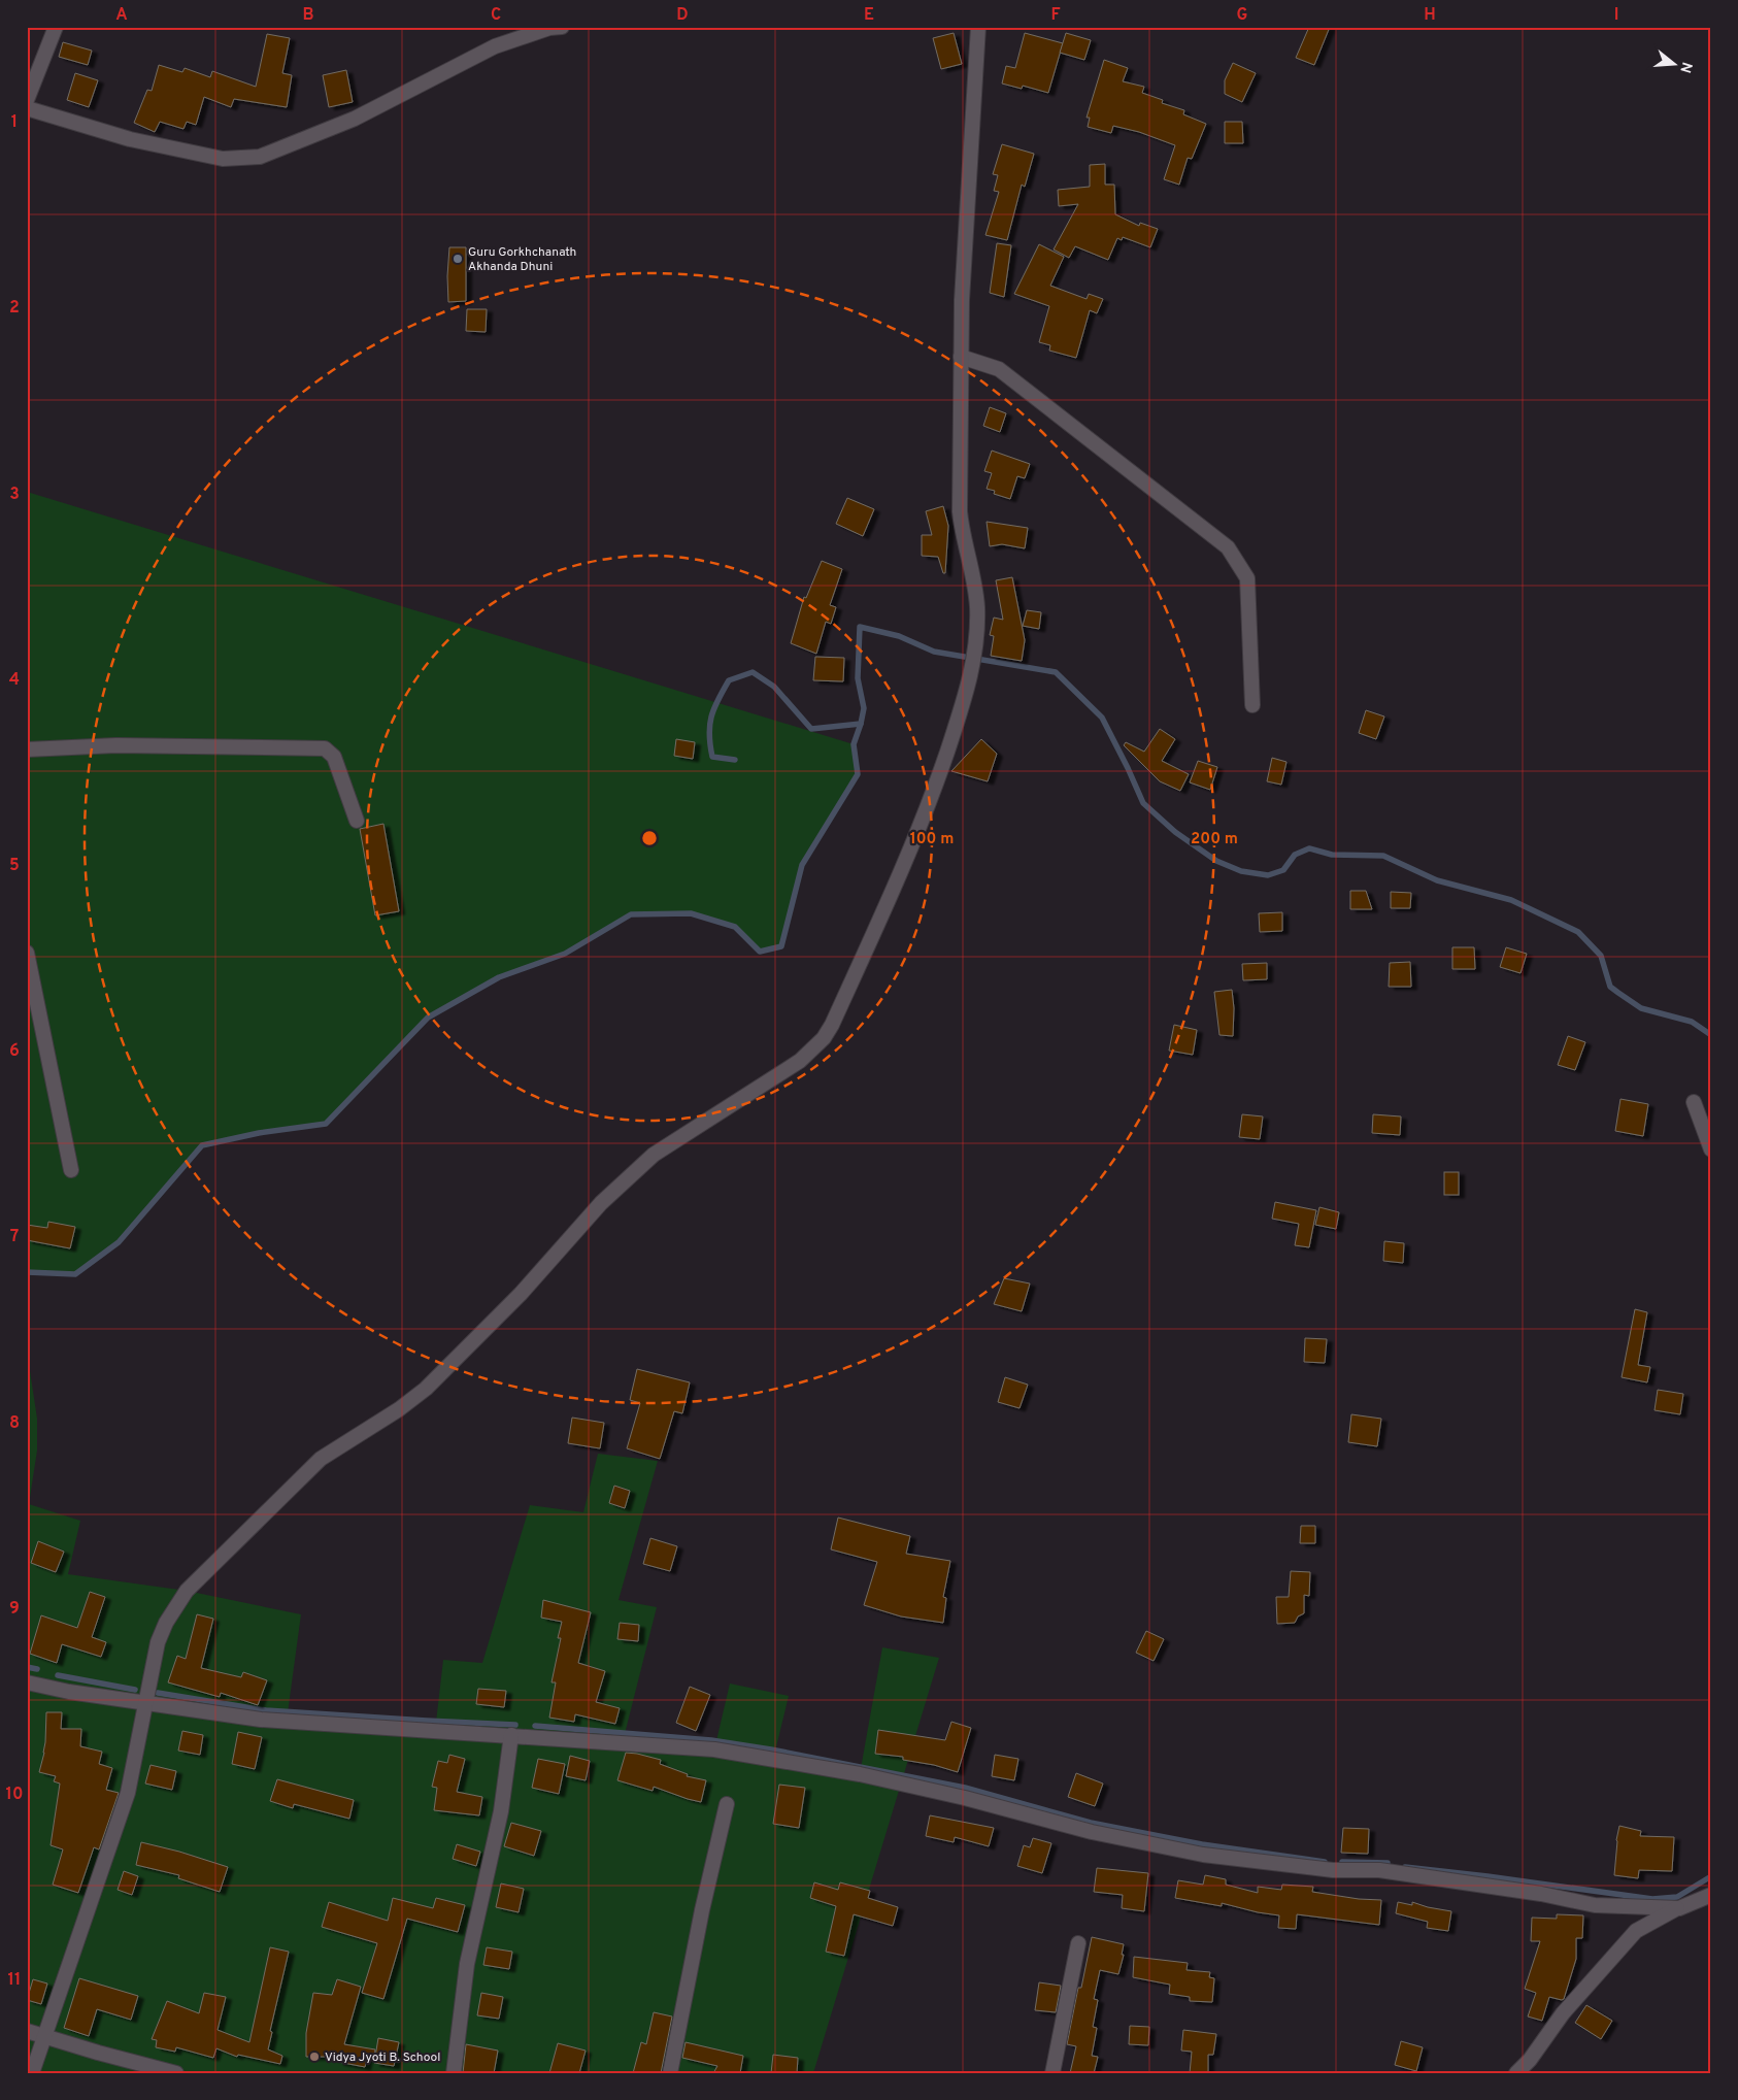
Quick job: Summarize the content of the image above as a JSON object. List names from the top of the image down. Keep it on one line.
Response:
{"places":["Guru Gorkhchanath Akhanda Dhuni","Vidya Jyoti B. School"],"north":"right","grid":{"columns":["A","B","C","D","E","F","G","H","I"],"rows":["1","2","3","4","5","6","7","8","9","10","11"]},"rings":["100 m","200 m"]}
